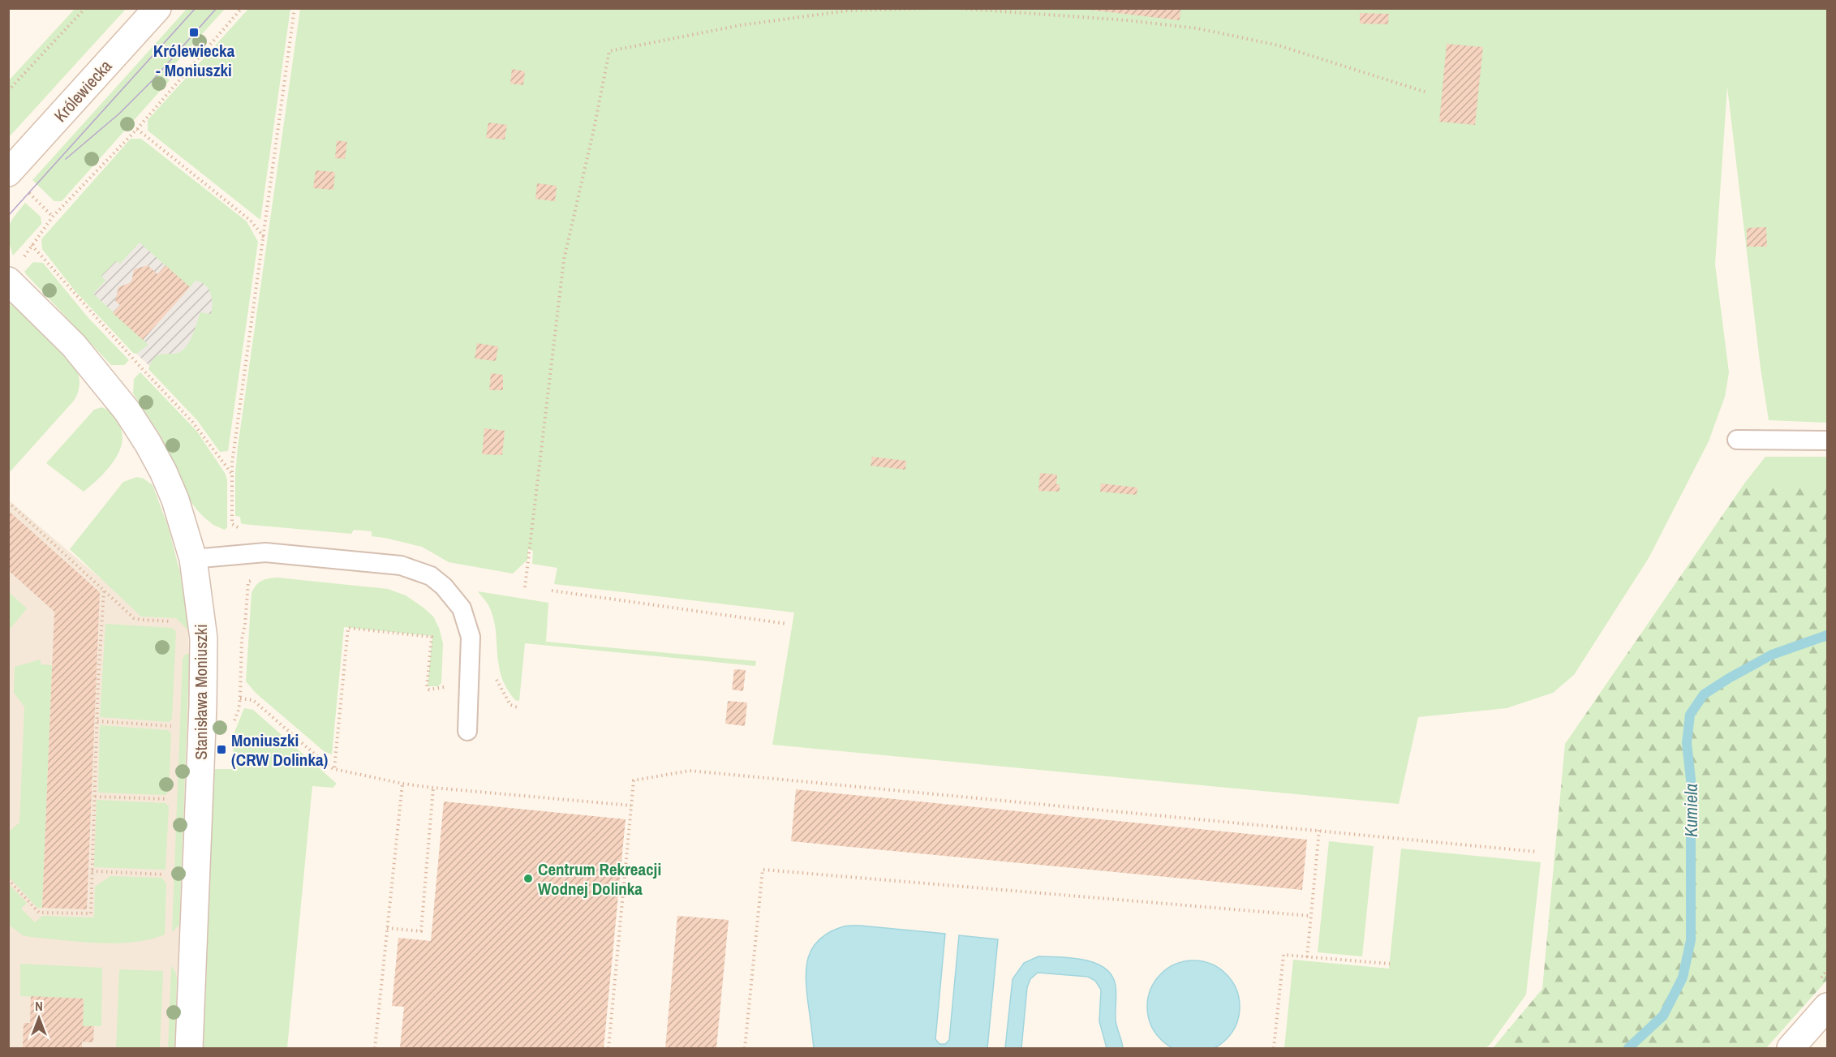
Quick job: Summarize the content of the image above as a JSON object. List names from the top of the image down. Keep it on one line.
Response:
{"streets":{"street":["Królewiecka","Stanisława Moniuszki"]},"water":["Kumiela"],"places":{"transit":["Królewiecka - Moniuszki","Moniuszki (CRW Dolinka)"],"other":["Centrum Rekreacji Wodnej Dolinka"]},"north":"top"}
